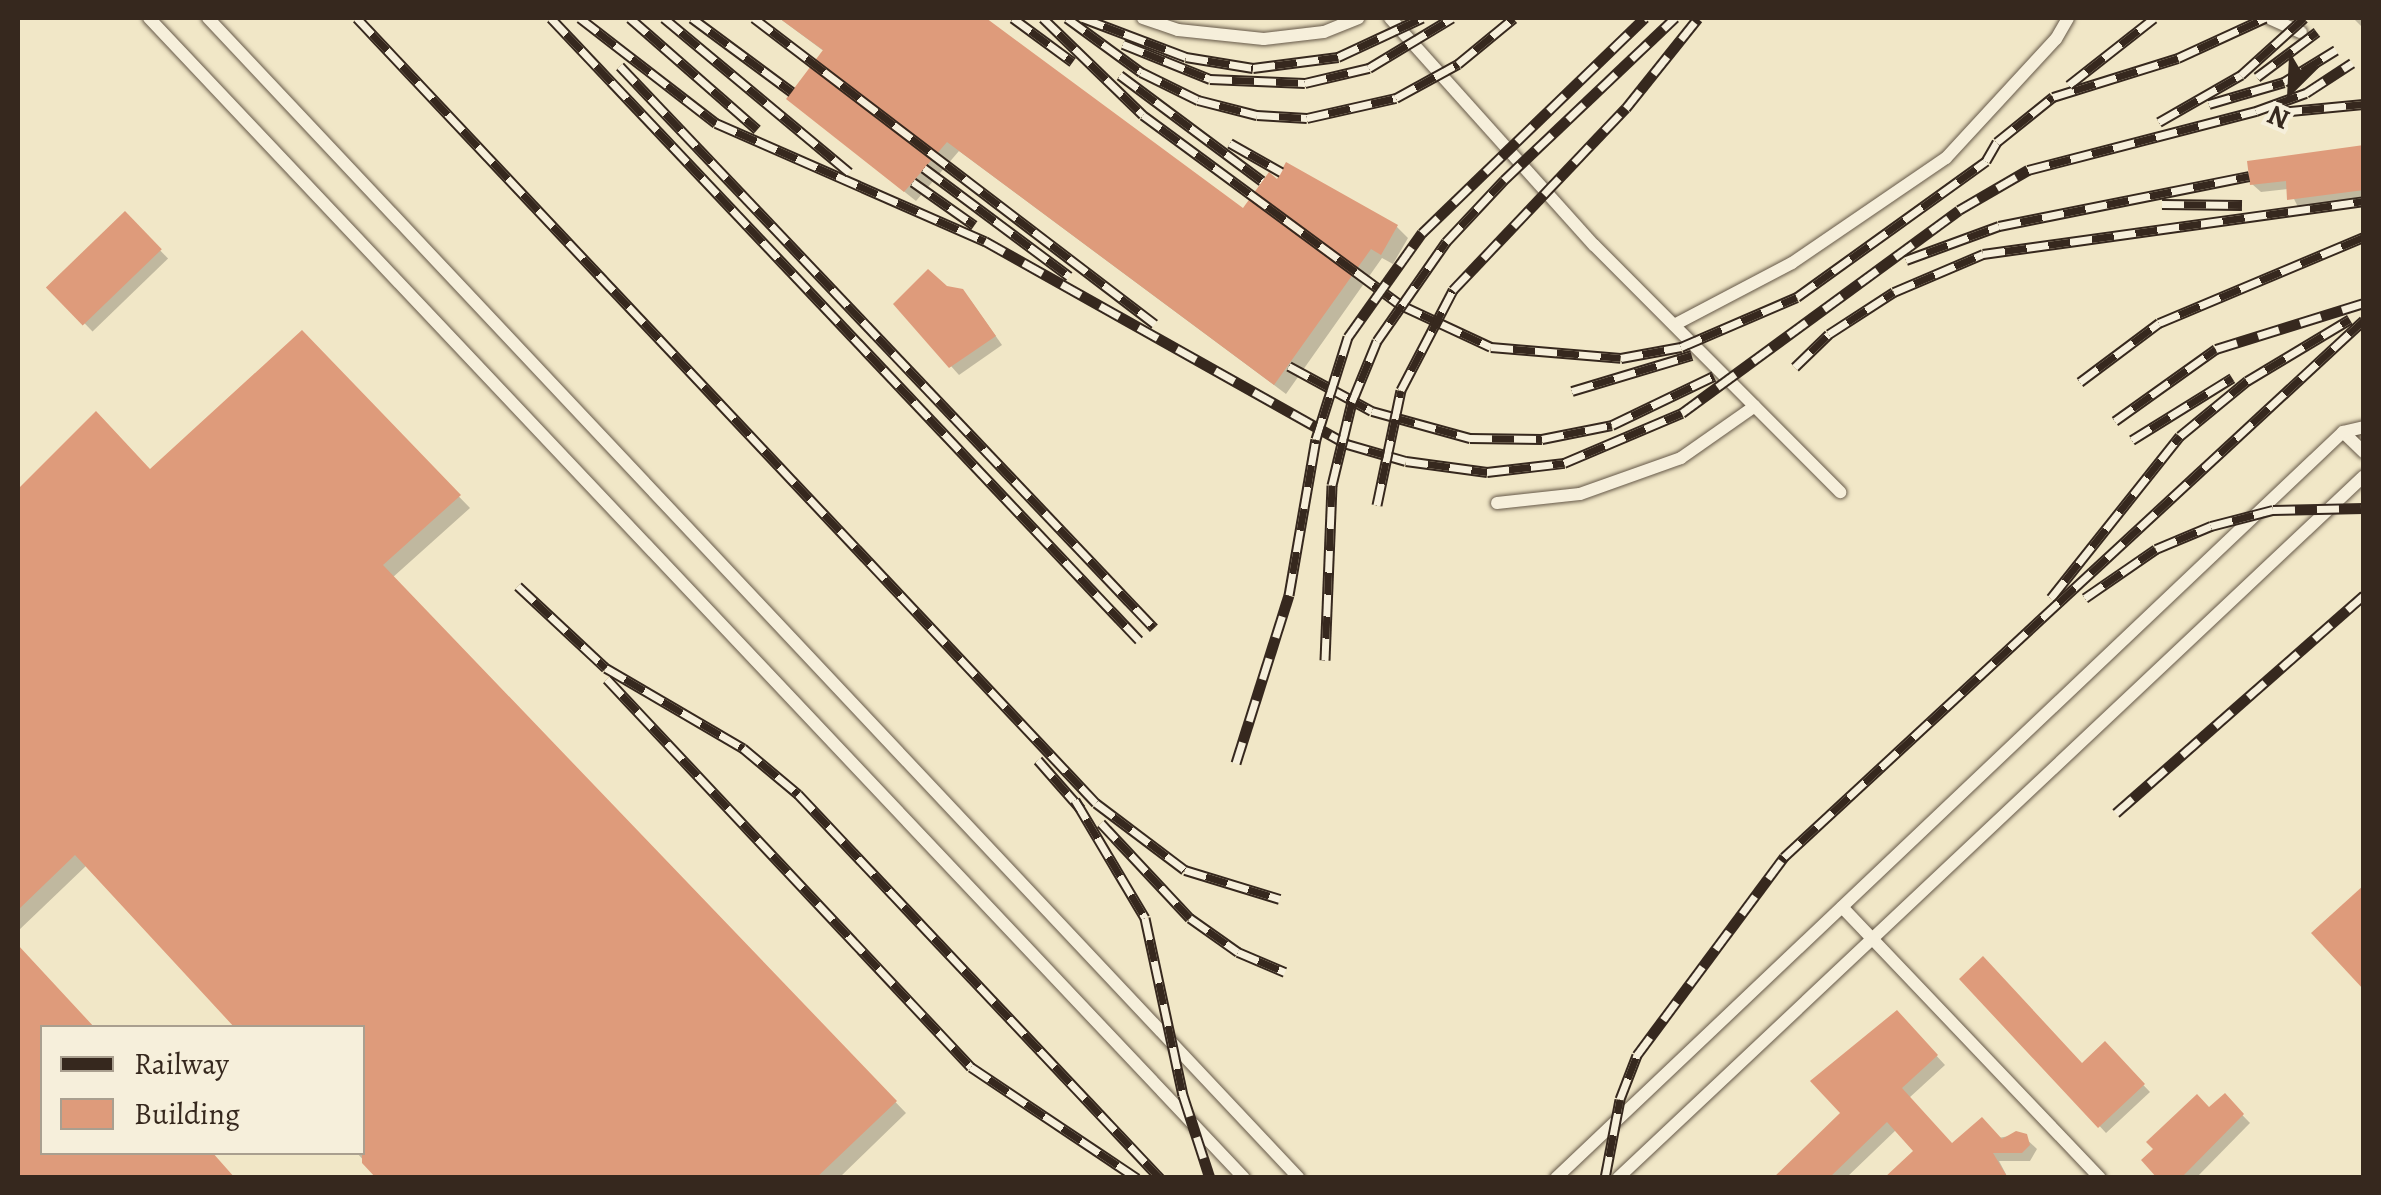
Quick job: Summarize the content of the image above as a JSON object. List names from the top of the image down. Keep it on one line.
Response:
{"legend":["Railway","Building"],"north":"bottom left"}
